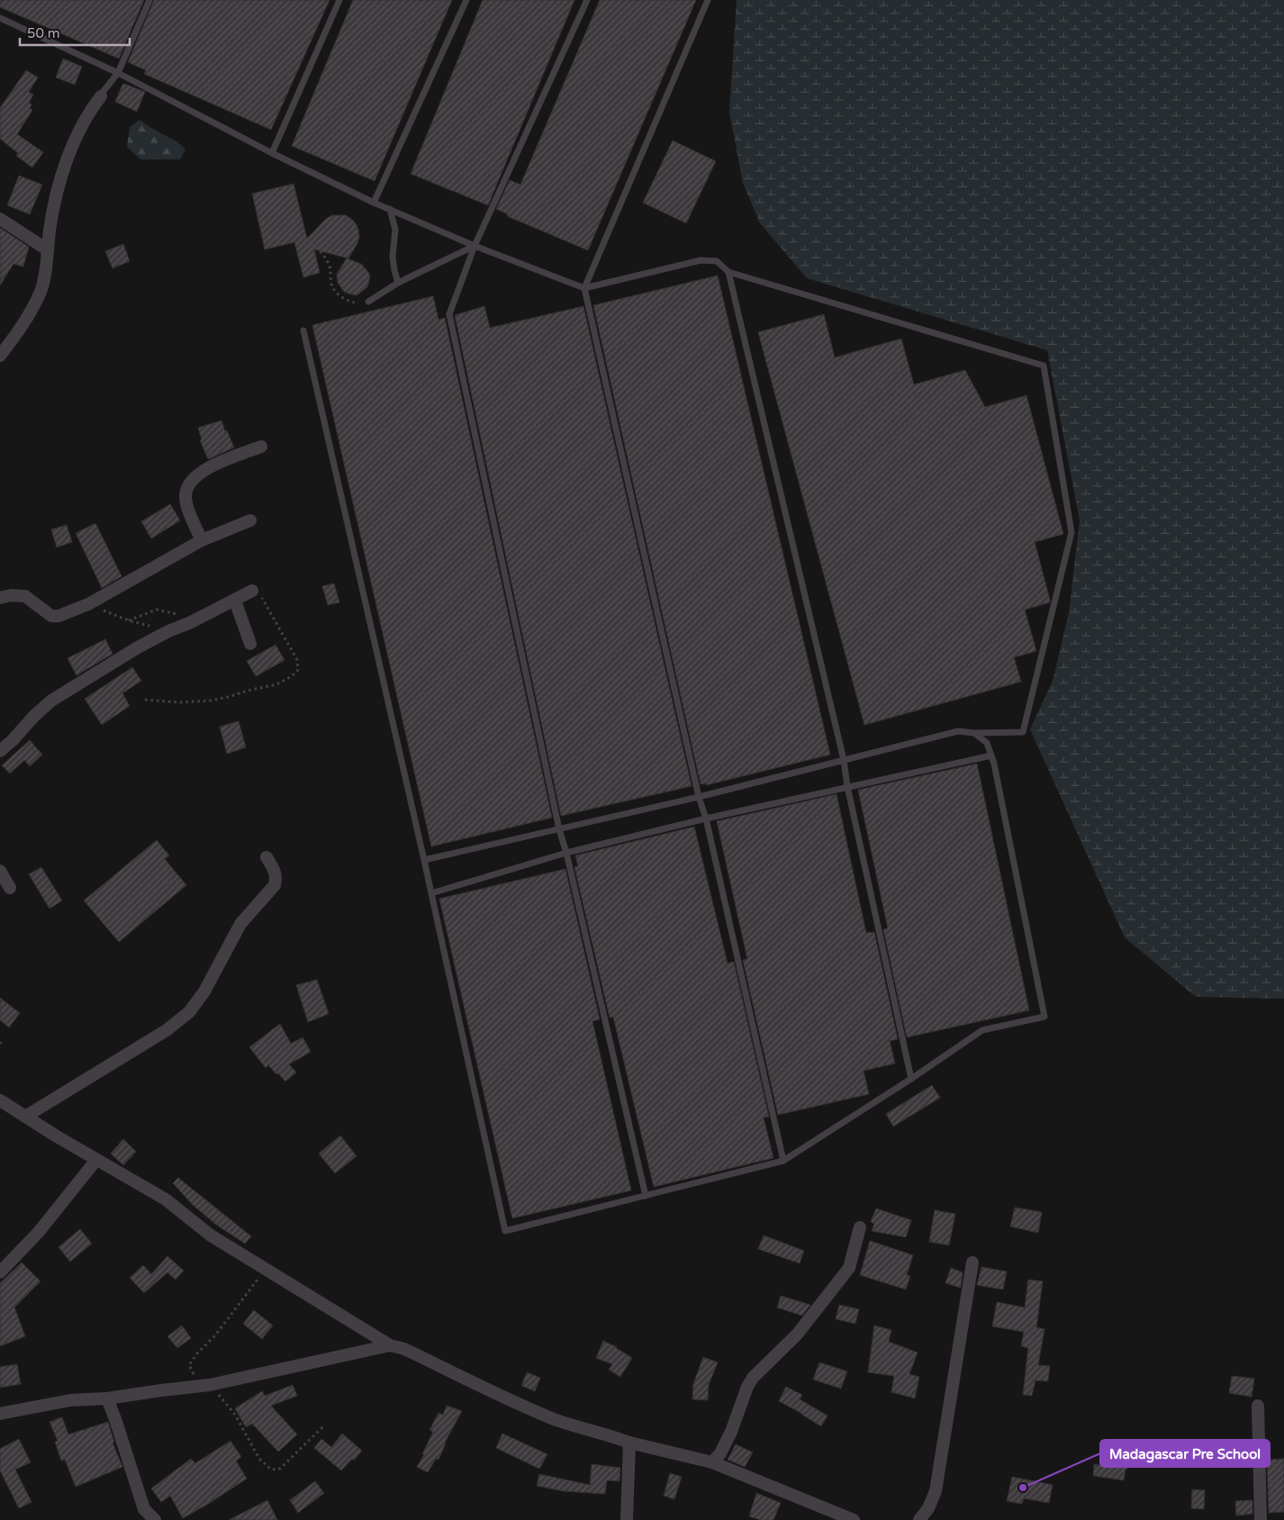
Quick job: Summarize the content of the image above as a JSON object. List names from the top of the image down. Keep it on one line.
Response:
{"places":["Madagascar Pre School"],"scale_bar":"50 m"}
